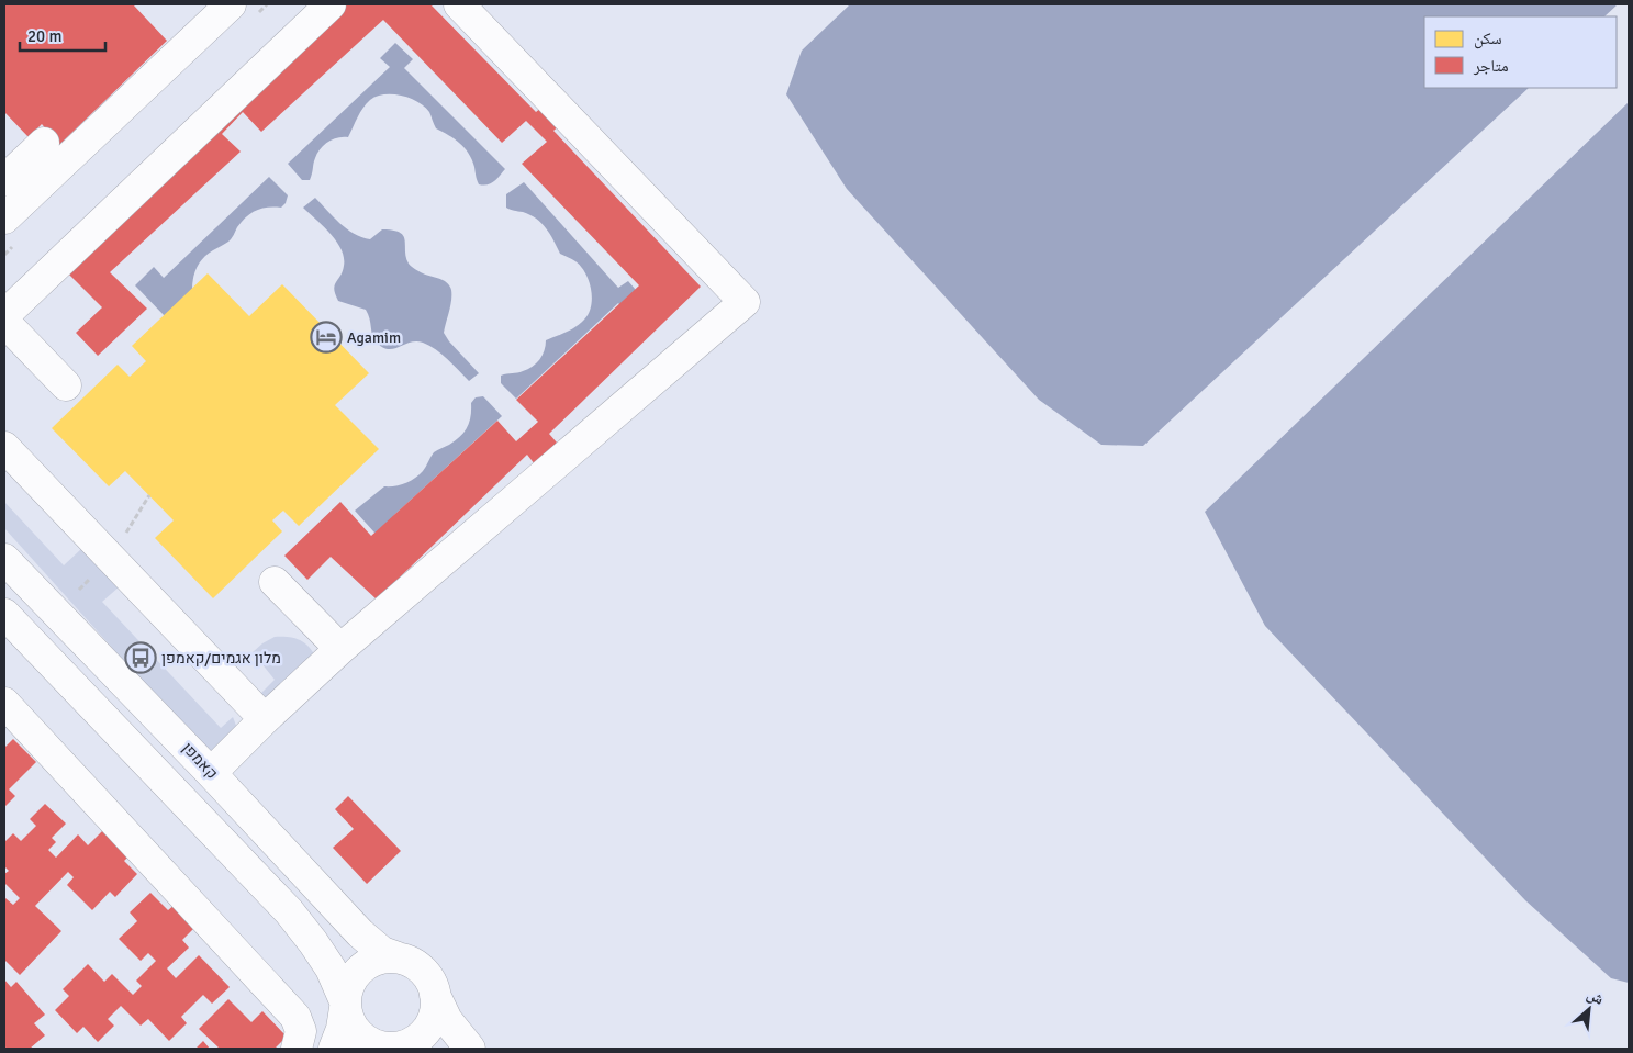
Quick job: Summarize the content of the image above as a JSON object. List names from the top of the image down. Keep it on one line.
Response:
{"streets":{"street":["קאמפן"]},"places":{"hotel":["Agamim"],"bus stop":["מלון אגמים/קאמפן"]},"legend":["سكن","متاجر"],"scale_bar":"20 m","north":"top right"}
